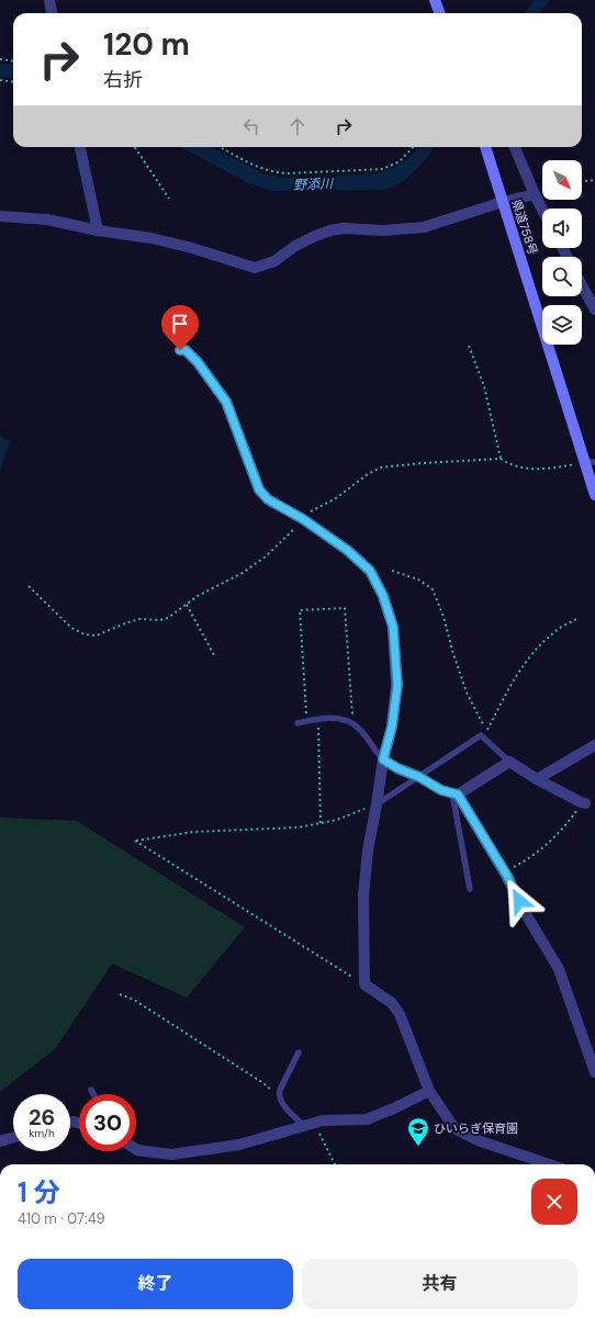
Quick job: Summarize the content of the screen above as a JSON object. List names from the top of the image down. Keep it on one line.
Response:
{"streets":{"main road":["県道758号"]},"water":["野添川"],"places":{"school or university":["ひいらぎ保育園"]},"north":"bottom right","page":{"turn":["120 m","右折"],"speed":"26 km/h","limit":"30","heading":["1 分","410 m · 07:49"],"buttons":["終了","共有"]}}
